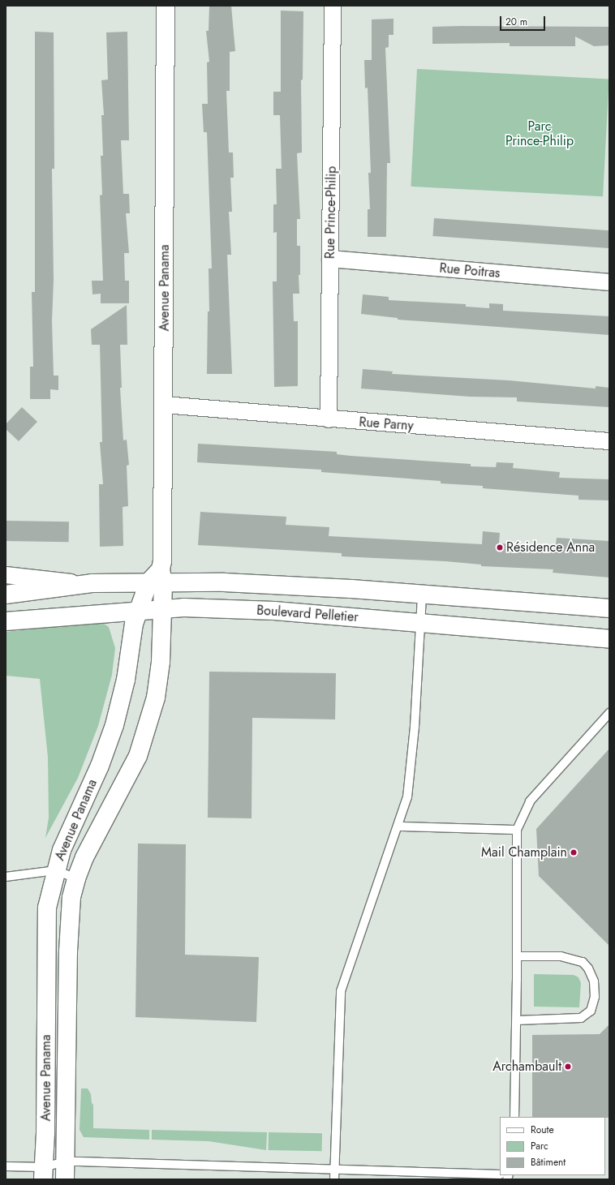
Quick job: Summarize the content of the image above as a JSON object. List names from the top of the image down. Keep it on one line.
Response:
{"streets":{"street":["Rue Prince-Philip","Rue Poitras","Avenue Panama","Rue Parny","Boulevard Pelletier"]},"crossings":[["Rue Prince-Philip","Rue Poitras"],["Rue Prince-Philip","Rue Parny"],["Avenue Panama","Rue Parny"],["Avenue Panama","Boulevard Pelletier"]],"parks":["Parc Prince-Philip"],"places":["Résidence Anna","Mail Champlain","Archambault"],"legend":["Route","Parc","Bâtiment"],"scale_bar":"20 m"}
